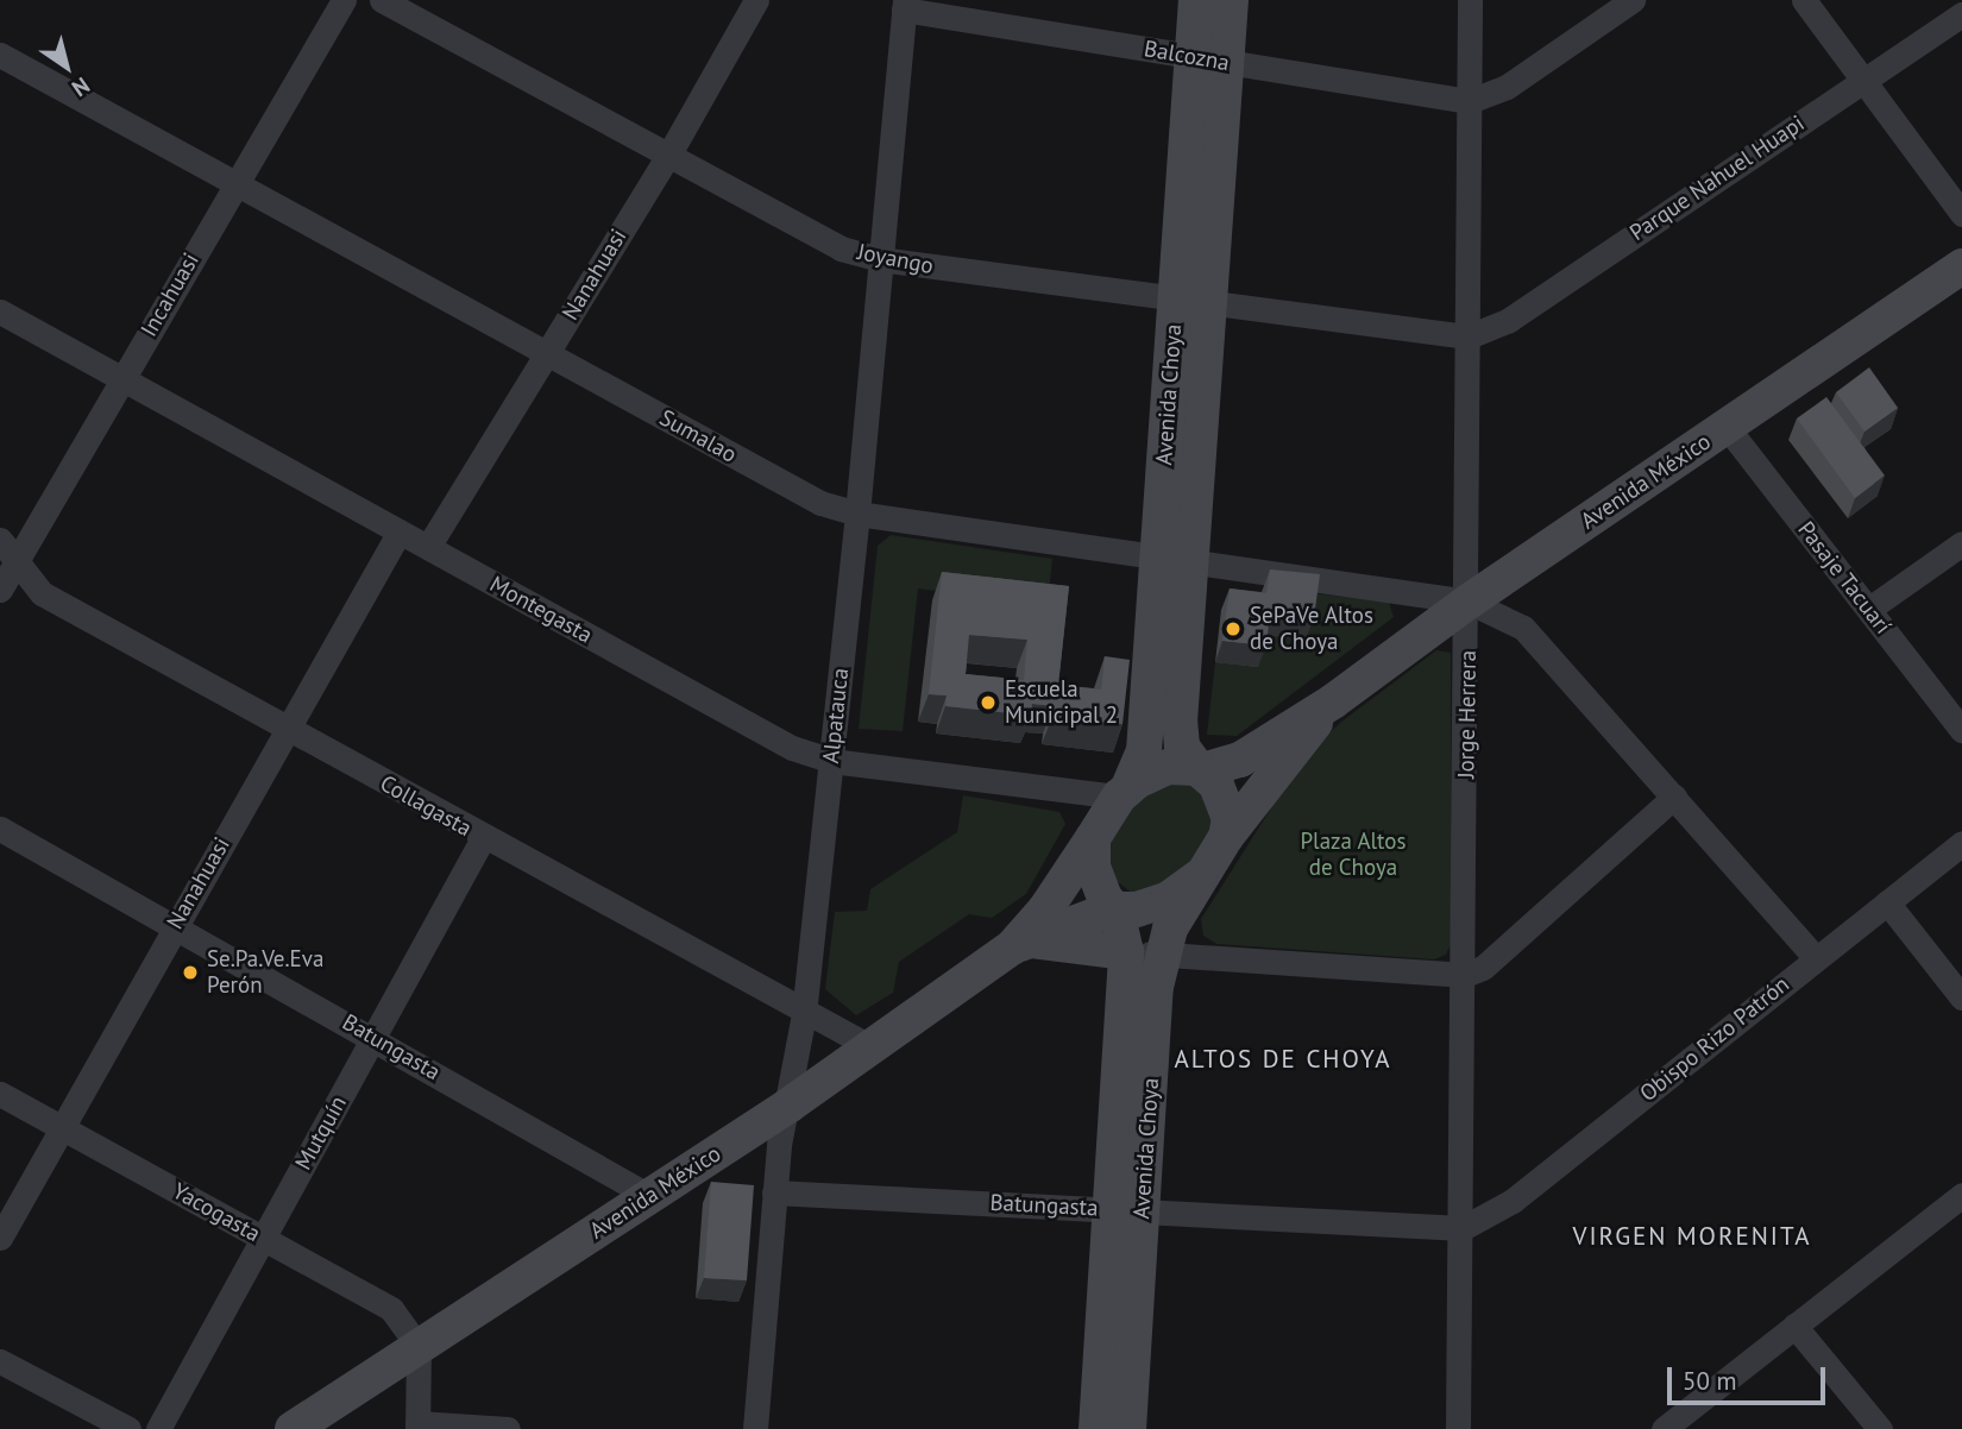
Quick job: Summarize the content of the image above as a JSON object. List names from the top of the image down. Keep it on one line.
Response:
{"streets":{"main road":["Avenida Choya","Avenida México"],"street":["Balcozna","Parque Nahuel Huapi","Joyango","Nanahuasi","Incahuasi","Sumalao","Pasaje Tacuarí","Montegasta","Jorge Herrera","Alpatauca","Collagasta","Obispo Rizo Patrón","Batungasta","Mutquín","Yacogasta"]},"crossings":[["Balcozna","Avenida Choya"],["Balcozna","Jorge Herrera"],["Balcozna","Alpatauca"],["Parque Nahuel Huapi","Joyango"],["Parque Nahuel Huapi","Jorge Herrera"],["Joyango","Nanahuasi"],["Joyango","Avenida Choya"],["Joyango","Jorge Herrera"],["Joyango","Alpatauca"],["Nanahuasi","Sumalao"],["Nanahuasi","Montegasta"],["Nanahuasi","Collagasta"],["Nanahuasi","Batungasta"],["Nanahuasi","Yacogasta"],["Incahuasi","Sumalao"],["Incahuasi","Montegasta"],["Incahuasi","Collagasta"],["Avenida Choya","Sumalao"],["Avenida Choya","Avenida México"],["Avenida Choya","Montegasta"],["Avenida Choya","Batungasta"],["Sumalao","Avenida México"],["Sumalao","Jorge Herrera"],["Sumalao","Alpatauca"],["Sumalao","Obispo Rizo Patrón"],["Avenida México","Pasaje Tacuarí"],["Avenida México","Montegasta"],["Avenida México","Jorge Herrera"],["Avenida México","Alpatauca"],["Avenida México","Collagasta"],["Avenida México","Batungasta"],["Avenida México","Yacogasta"],["Montegasta","Alpatauca"],["Jorge Herrera","Obispo Rizo Patrón"],["Jorge Herrera","Batungasta"],["Alpatauca","Collagasta"],["Alpatauca","Batungasta"],["Collagasta","Mutquín"],["Obispo Rizo Patrón","Batungasta"],["Batungasta","Mutquín"],["Mutquín","Yacogasta"]],"districts":["ALTOS DE CHOYA","VIRGEN MORENITA"],"parks":["Plaza Altos de Choya"],"places":["SePaVe Altos de Choya","Escuela Municipal 2","Se.Pa.Ve.Eva Perón"],"scale_bar":"50 m","north":"bottom right"}
